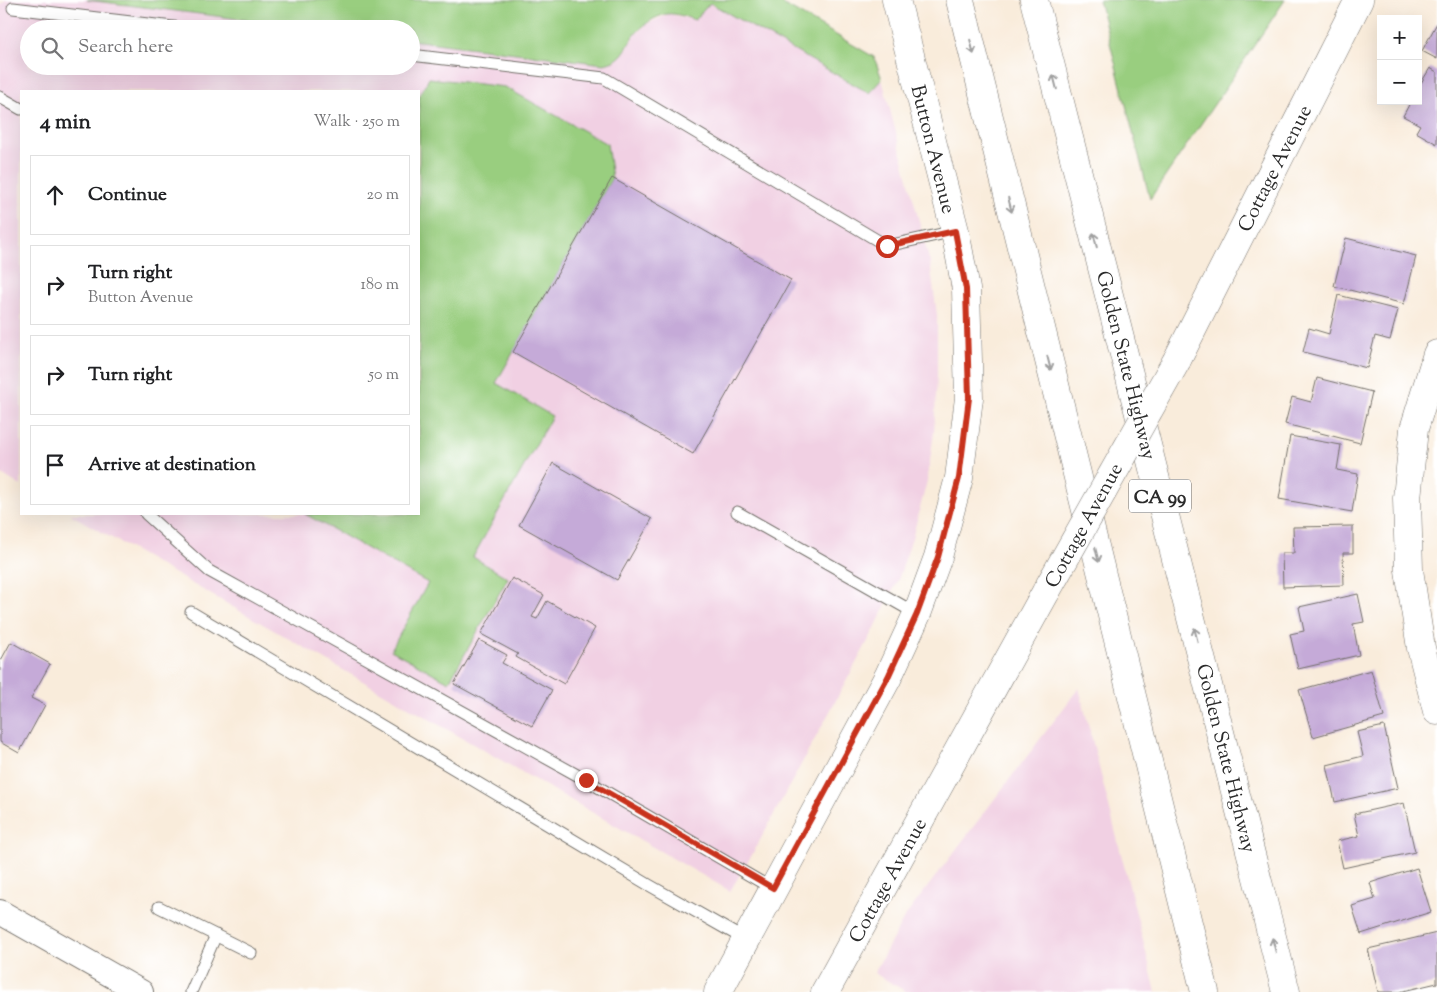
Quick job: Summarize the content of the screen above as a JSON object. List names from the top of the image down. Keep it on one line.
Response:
{"streets":{"main road":["Button Avenue","Cottage Avenue","Golden State Highway","CA 99"]},"page":{"map_buttons":["+","−"],"search":"Search here","heading":["4 min","Walk · 250 m"],"list":[["Continue","20 m"],["Turn right","Button Avenue","180 m"],["Turn right","50 m"],"Arrive at destination"]}}
